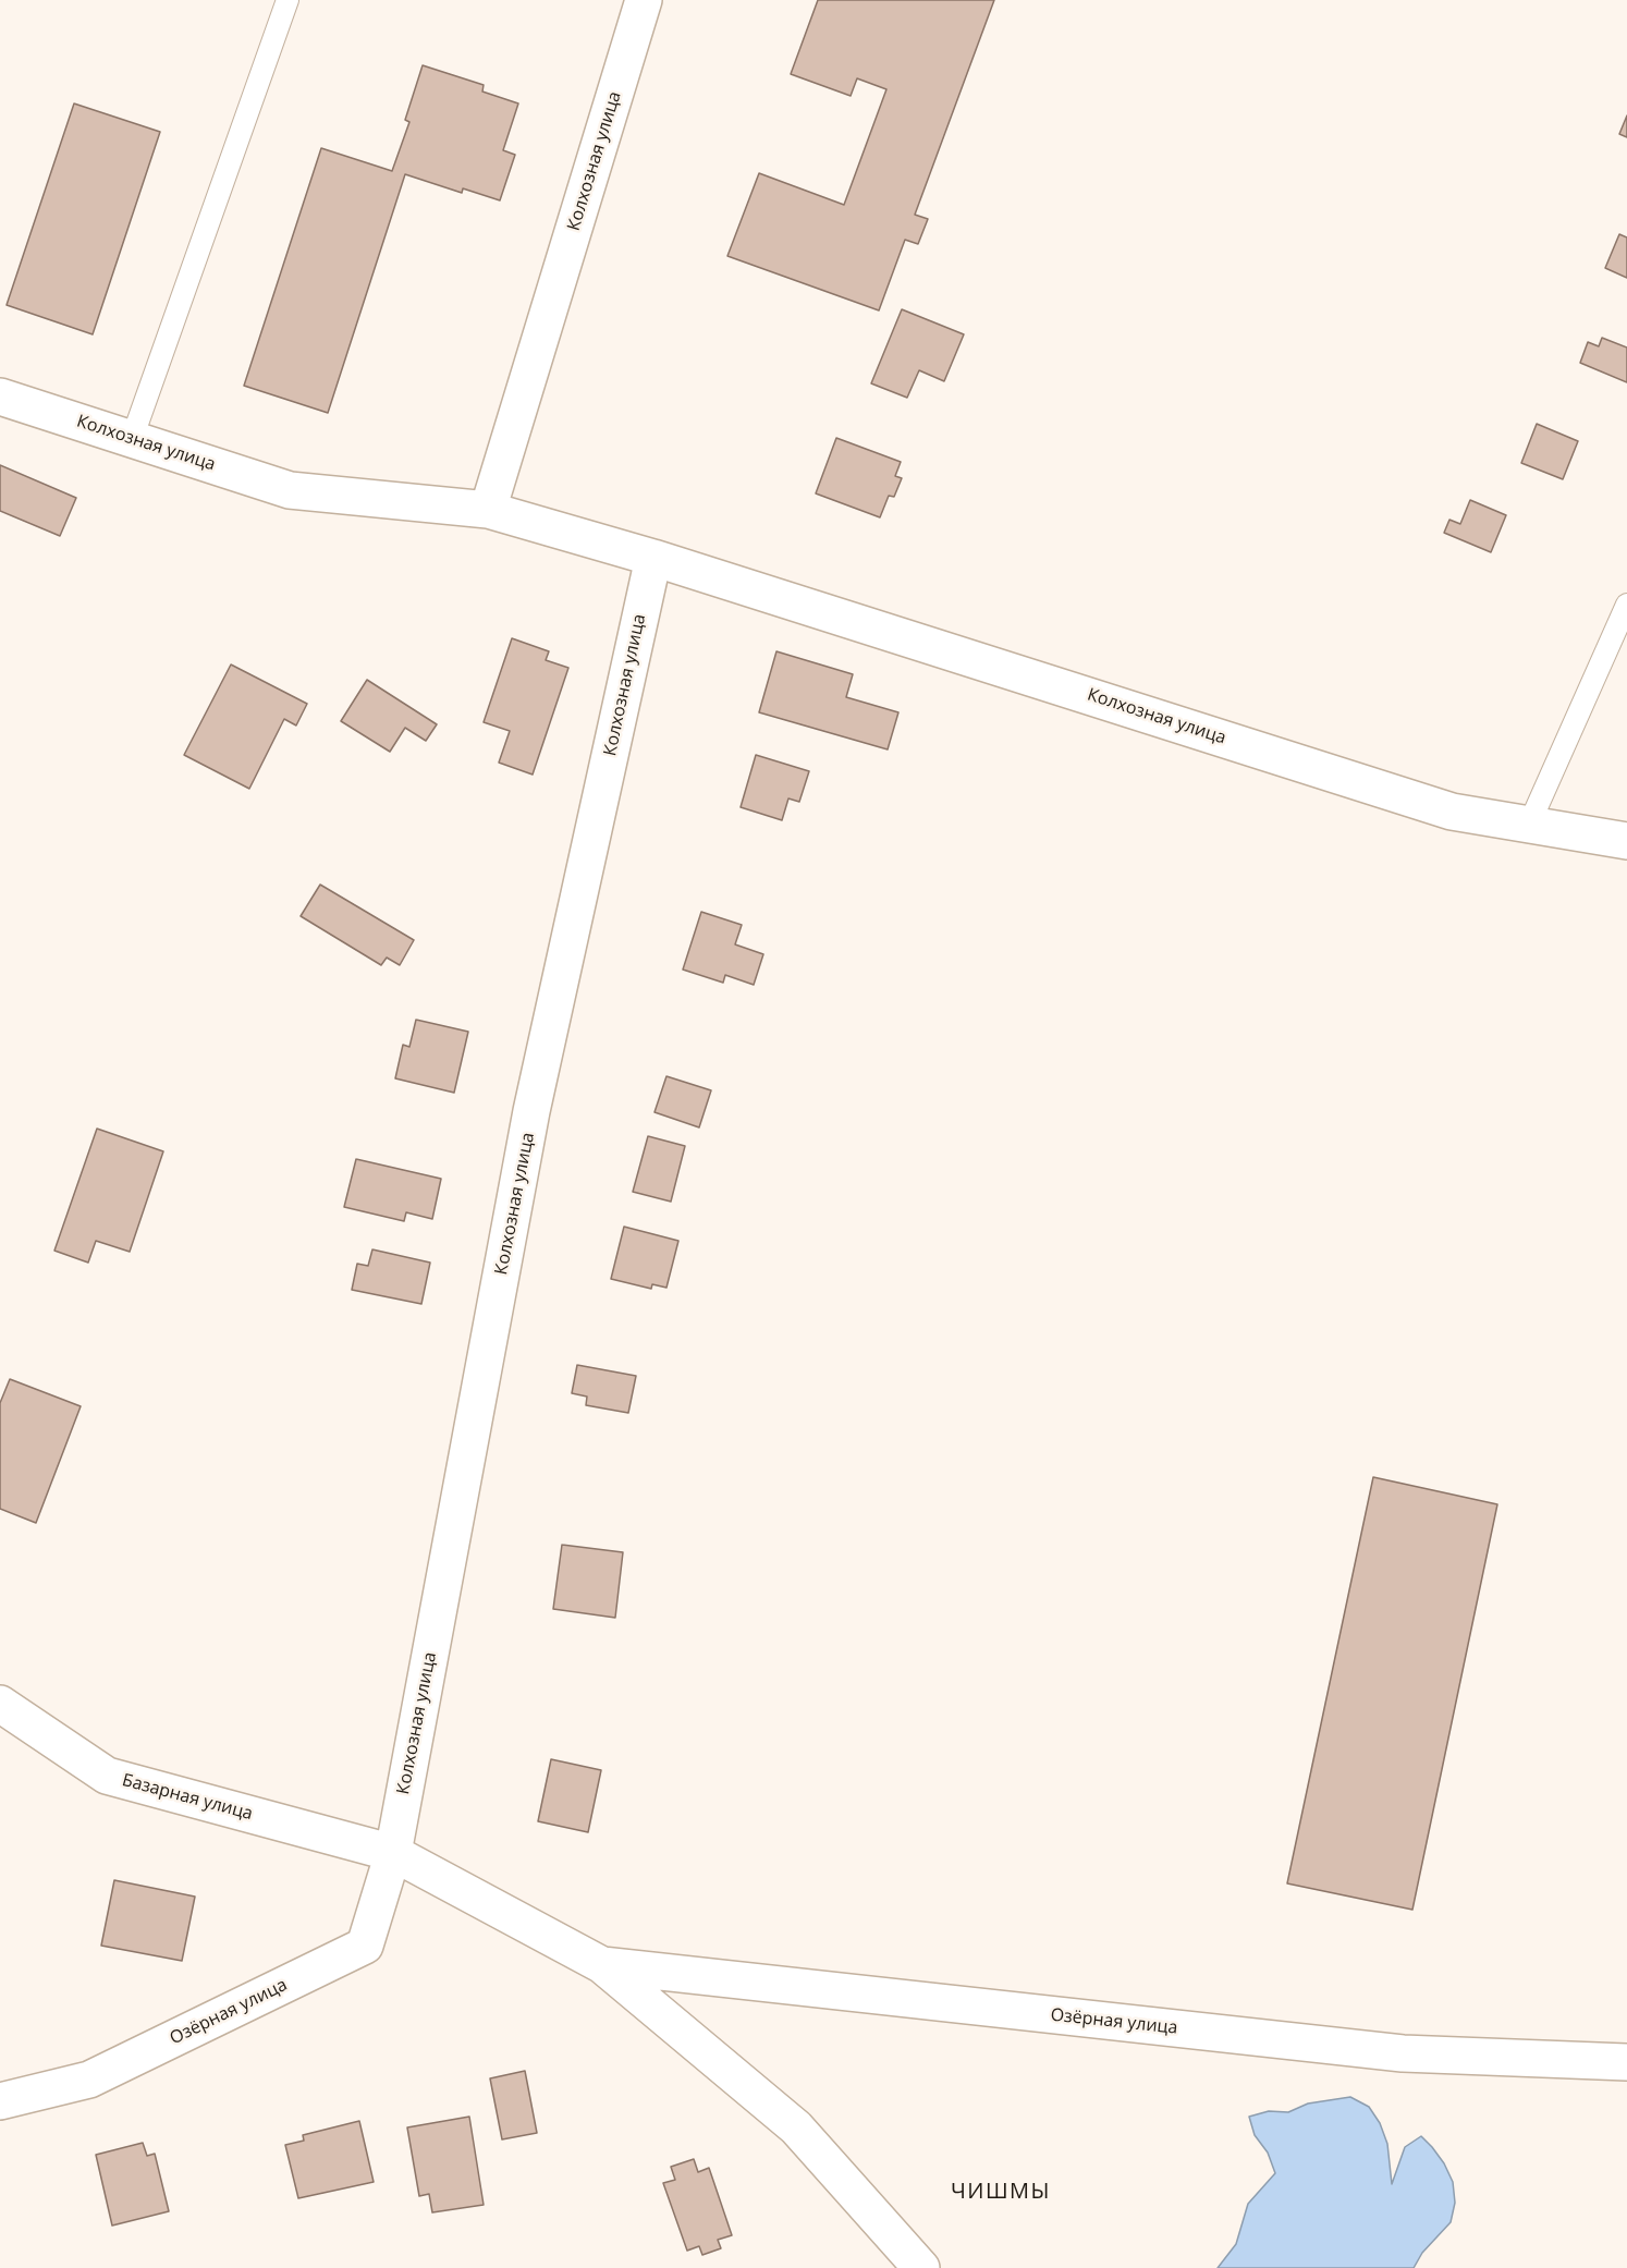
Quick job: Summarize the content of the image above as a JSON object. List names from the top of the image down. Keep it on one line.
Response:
{"streets":{"street":["Колхозная улица","Базарная улица","Озёрная улица"]},"crossings":[["Колхозная улица","Базарная улица"],["Колхозная улица","Озёрная улица"],["Базарная улица","Озёрная улица"]],"districts":["ЧИШМЫ"]}
